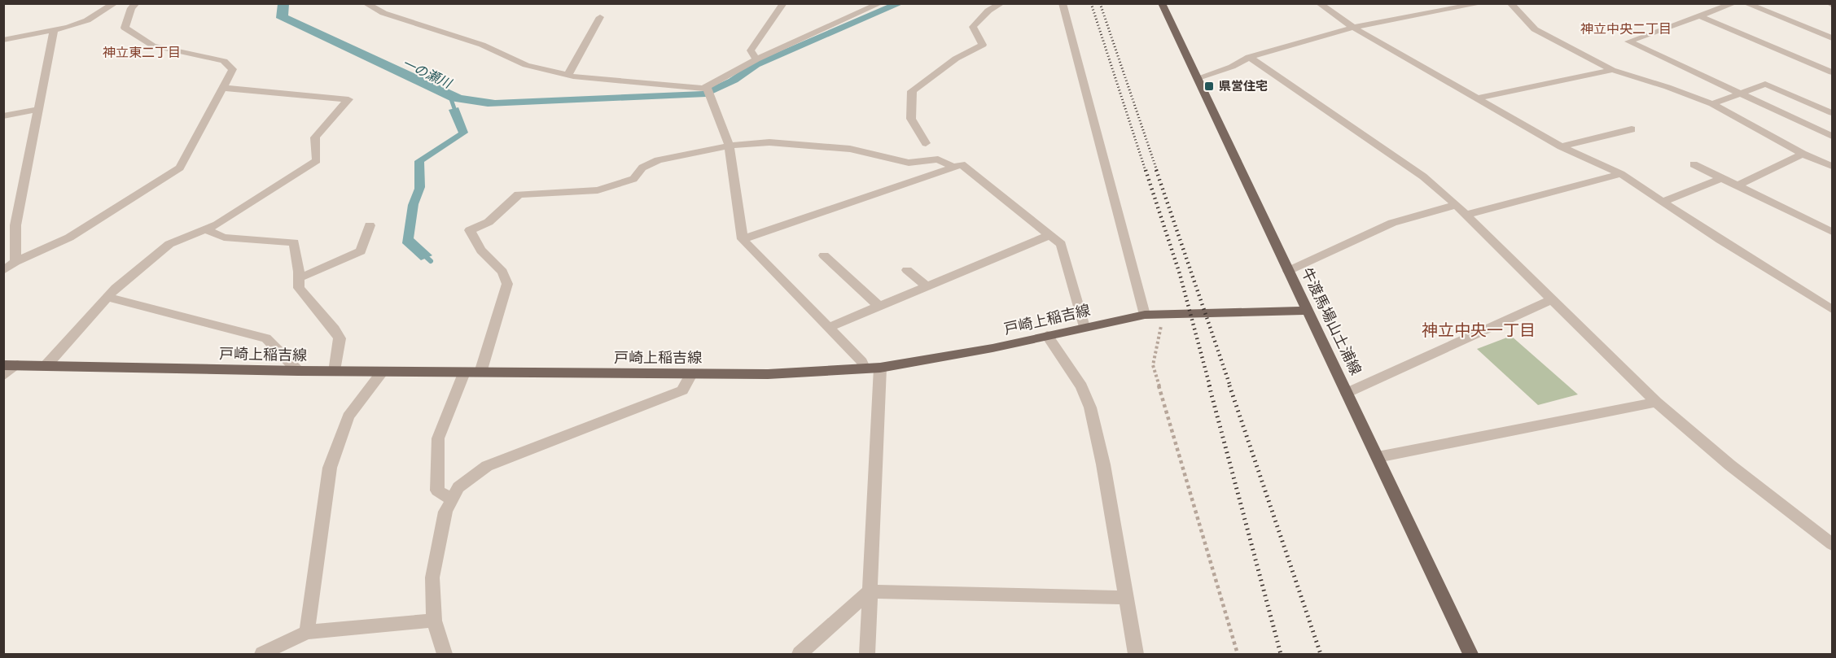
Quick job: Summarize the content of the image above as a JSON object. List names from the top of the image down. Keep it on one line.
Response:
{"streets":{"main road":["戸崎上稲吉線","牛渡馬場山土浦線"]},"crossings":[["戸崎上稲吉線","牛渡馬場山土浦線"]],"districts":["神立中央二丁目","神立東二丁目","神立中央一丁目"],"water":["一の瀬川"],"places":{"transit":["県営住宅"]}}
